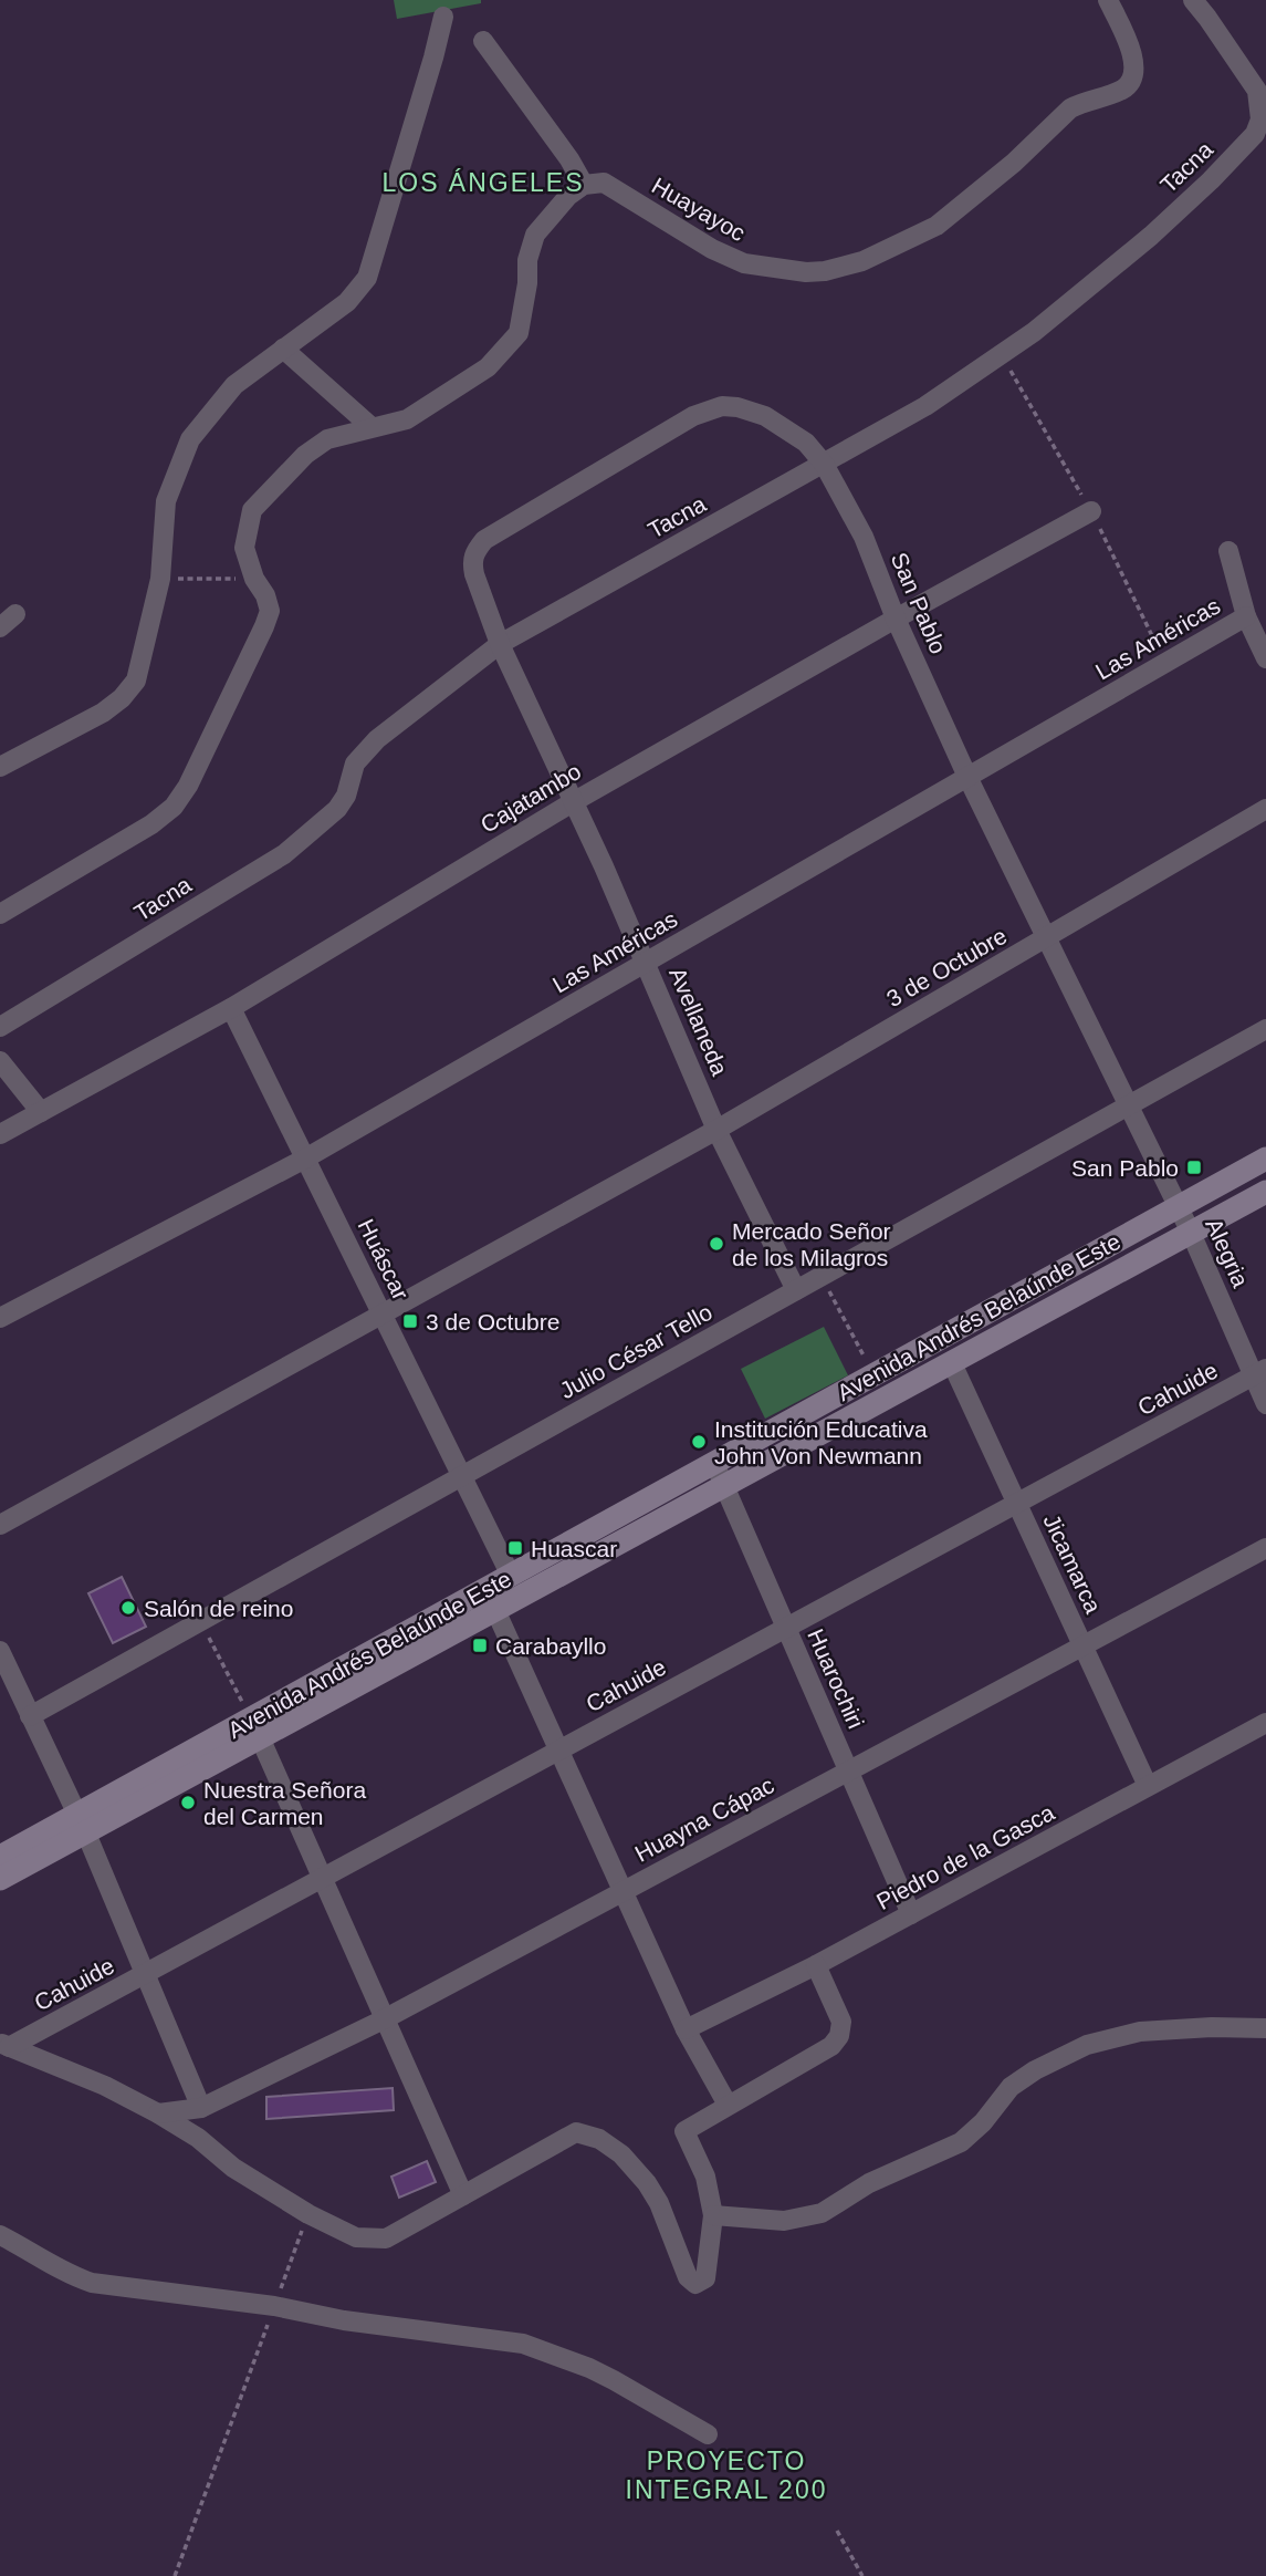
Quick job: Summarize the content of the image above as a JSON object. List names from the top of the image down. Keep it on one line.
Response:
{"streets":{"street":["Tacna","Huayayoc","San Pablo","Las Américas","Cajatambo","3 de Octubre","Avellaneda","Alegria","Huáscar","Avenida Andrés Belaúnde Este","Julio César Tello","Cahuide","Jicamarca","Huarochiri","Huayna Cápac","Piedro de la Gasca"]},"crossings":[["Tacna","San Pablo"],["Tacna","Avellaneda"],["San Pablo","Las Américas"],["San Pablo","Cajatambo"],["San Pablo","3 de Octubre"],["San Pablo","Avellaneda"],["San Pablo","Alegria"],["San Pablo","Avenida Andrés Belaúnde Este"],["San Pablo","Julio César Tello"],["Las Américas","Avellaneda"],["Las Américas","Huáscar"],["Cajatambo","Avellaneda"],["Cajatambo","Huáscar"],["3 de Octubre","Avellaneda"],["3 de Octubre","Huáscar"],["Avellaneda","Julio César Tello"],["Alegria","Avenida Andrés Belaúnde Este"],["Alegria","Cahuide"],["Huáscar","Avenida Andrés Belaúnde Este"],["Huáscar","Julio César Tello"],["Avenida Andrés Belaúnde Este","Jicamarca"],["Avenida Andrés Belaúnde Este","Huarochiri"],["Cahuide","Jicamarca"],["Cahuide","Huarochiri"],["Jicamarca","Huayna Cápac"],["Jicamarca","Piedro de la Gasca"],["Huarochiri","Huayna Cápac"],["Huarochiri","Piedro de la Gasca"]],"districts":["LOS ÁNGELES","PROYECTO INTEGRAL 200"],"places":{"transit":["San Pablo","3 de Octubre","Huascar","Carabayllo"],"other":["Mercado Señor de los Milagros","Institución Educativa John Von Newmann","Salón de reino","Nuestra Señora del Carmen"]}}
